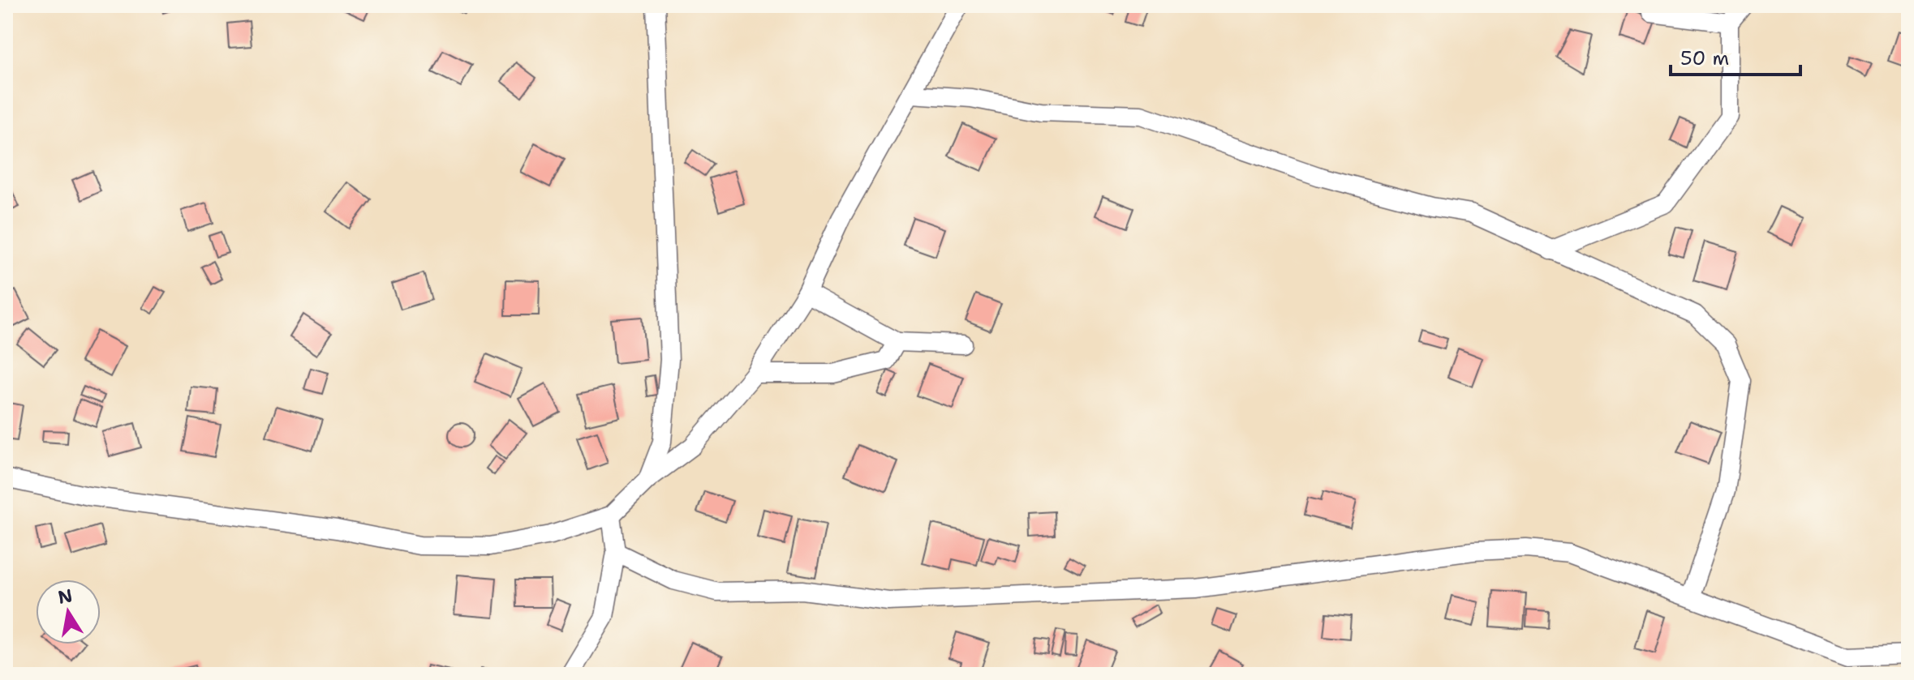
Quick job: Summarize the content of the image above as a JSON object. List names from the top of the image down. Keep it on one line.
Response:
{"scale_bar":"50 m","north":"top"}
